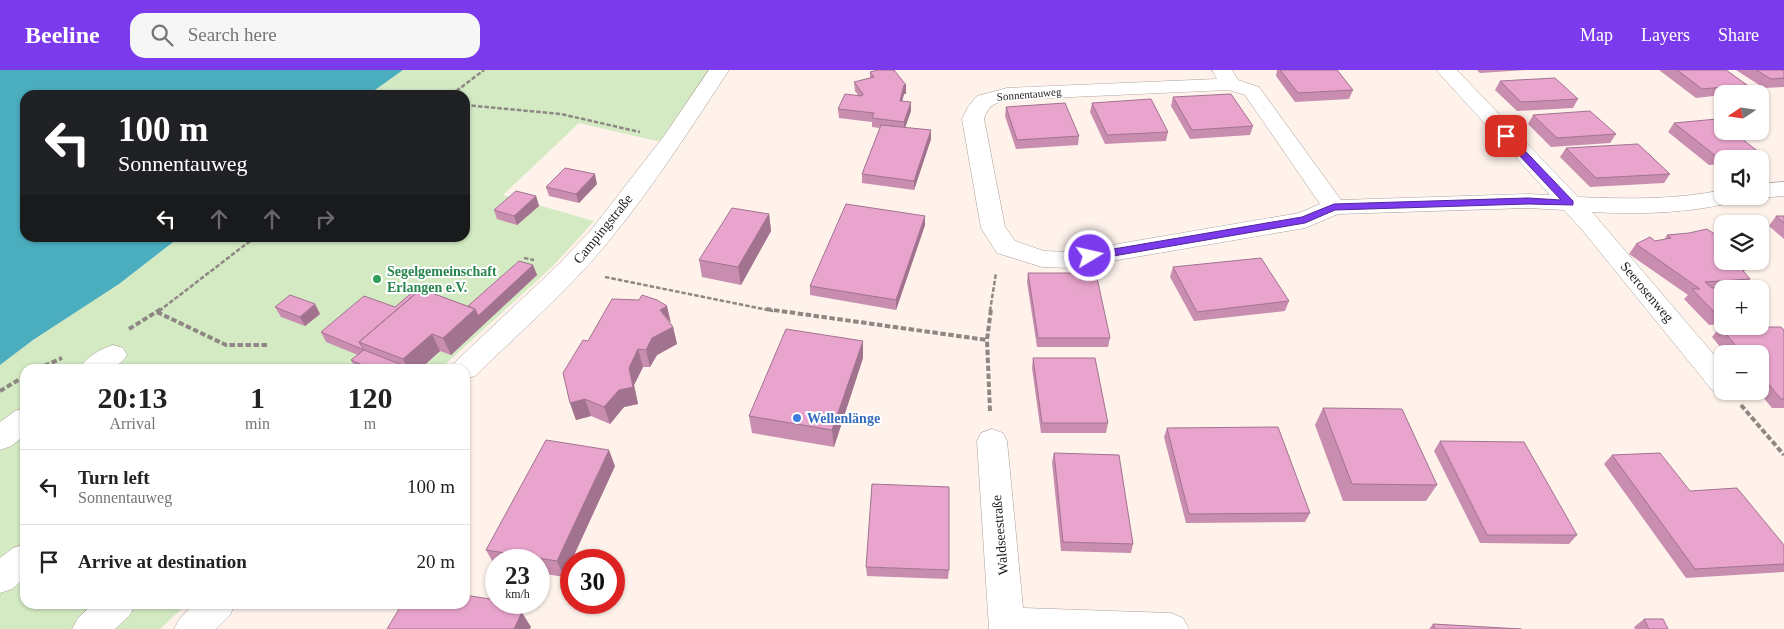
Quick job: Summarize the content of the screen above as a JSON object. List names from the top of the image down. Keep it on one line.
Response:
{"streets":{"street":["Sonnentauweg","Campingstraße","Seerosenweg","Waldseestraße"]},"places":["Segelgemeinschaft Erlangen e.V.","Wellenlänge"],"north":"left","page":{"header":"Beeline","search":"Search here","nav":["Map","Layers","Share"],"map_buttons":["+","−"],"turn":["100 m","Sonnentauweg"],"eta":["20:13","Arrival","1","min","120","m"],"list":[{"name":"Turn left","note":"Sonnentauweg","value":"100 m"},{"name":"Arrive at destination","value":"20 m"}],"speed":"23 km/h","limit":"30"}}
